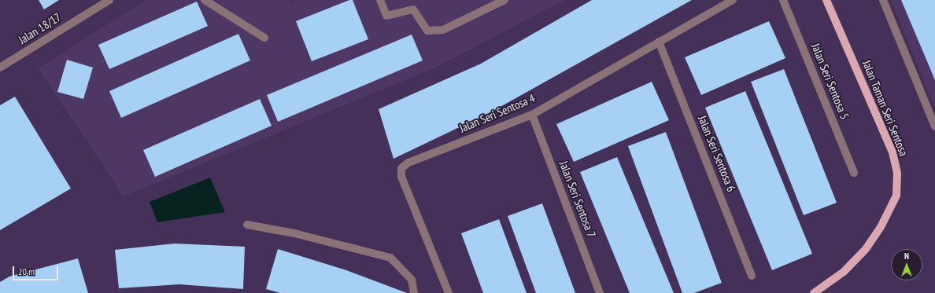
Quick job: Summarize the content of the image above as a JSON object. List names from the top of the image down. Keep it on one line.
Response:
{"streets":{"main road":["Jalan Taman Seri Sentosa"],"street":["Jalan 18/17","Jalan Seri Sentosa 5","Jalan Seri Sentosa 4","Jalan Seri Sentosa 6","Jalan Seri Sentosa 7"]},"crossings":[["Jalan Seri Sentosa 4","Jalan Seri Sentosa 6"],["Jalan Seri Sentosa 4","Jalan Seri Sentosa 7"]],"scale_bar":"20 m","north":"top"}
